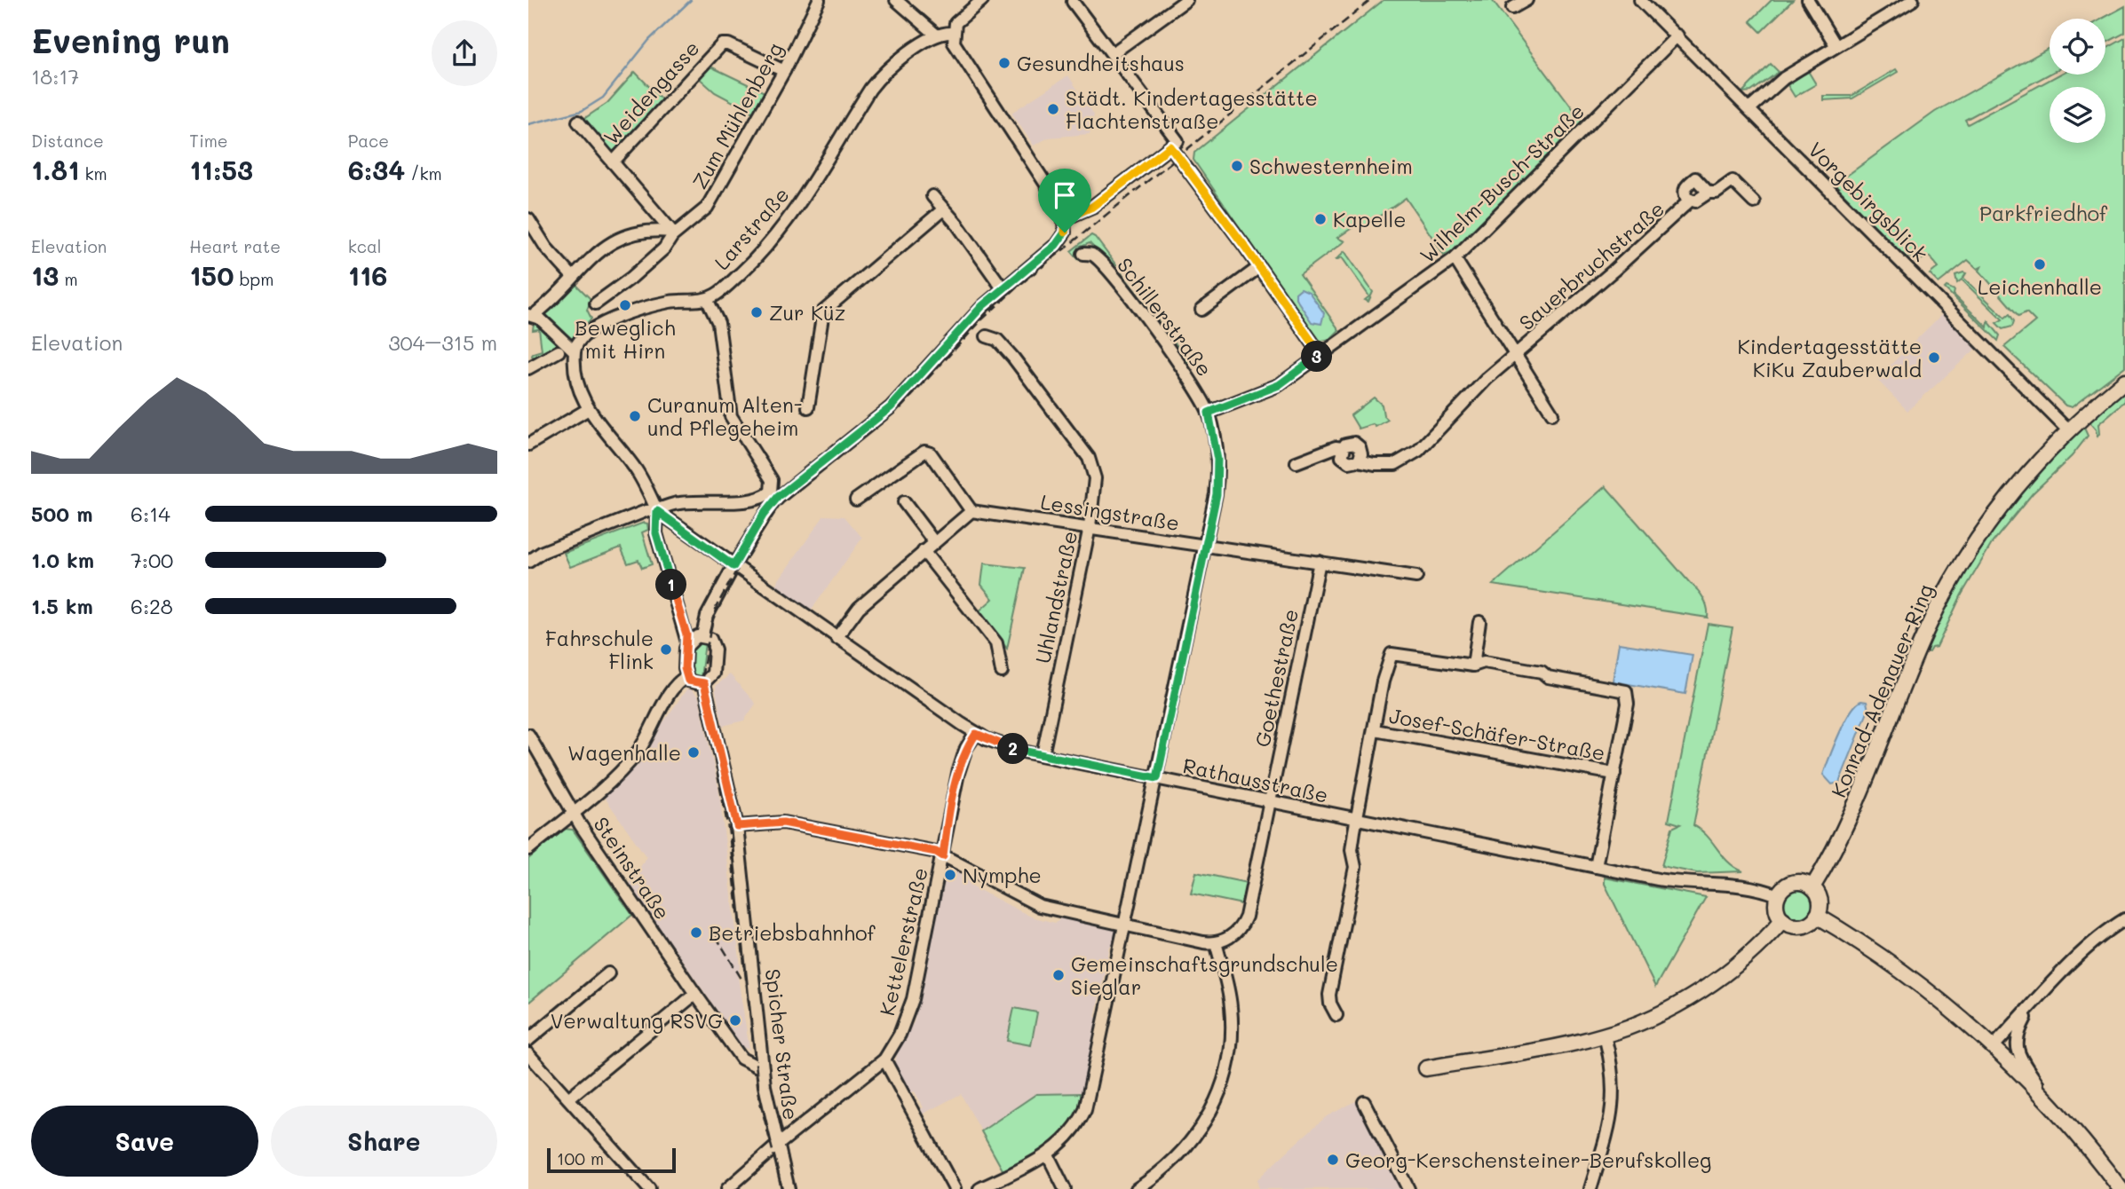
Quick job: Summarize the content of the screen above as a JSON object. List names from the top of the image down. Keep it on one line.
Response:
{"streets":{"main road":["Konrad-Adenauer-Ring"],"street":["Weidengasse","Zum Mühlenberg","Wilhelm-Busch-Straße","Vorgebirgsblick","Larstraße","Sauerbruchstraße","Schillerstraße","Lessingstraße","Uhlandstraße","Goethestraße","Josef-Schäfer-Straße","Rathausstraße","Steinstraße","Kettelerstraße","Spicher Straße"]},"crossings":[["Weidengasse","Zum Mühlenberg"],["Wilhelm-Busch-Straße","Vorgebirgsblick"],["Wilhelm-Busch-Straße","Schillerstraße"],["Vorgebirgsblick","Konrad-Adenauer-Ring"],["Schillerstraße","Lessingstraße"],["Schillerstraße","Rathausstraße"],["Lessingstraße","Uhlandstraße"],["Lessingstraße","Goethestraße"],["Uhlandstraße","Rathausstraße"],["Goethestraße","Rathausstraße"],["Konrad-Adenauer-Ring","Rathausstraße"],["Rathausstraße","Kettelerstraße"],["Steinstraße","Spicher Straße"],["Kettelerstraße","Spicher Straße"]],"parks":["Parkfriedhof"],"places":["Gesundheitshaus","Städt. Kindertagesstätte Flachtenstraße","Schwesternheim","Kapelle","Leichenhalle","Beweglich mit Hirn","Zur Küz","Kindertagesstätte KiKu Zauberwald","Curanum Alten- und Pflegeheim","Fahrschule Flink","Wagenhalle","Nymphe","Betriebsbahnhof","Gemeinschaftsgrundschule Sieglar","Verwaltung RSVG","Georg-Kerschensteiner-Berufskolleg"],"scale_bar":"100 m","page":{"heading":["Evening run","18:17"],"stats":[["Distance","1.81 km"],["Time","11:53"],["Pace","6:34 /km"],["Elevation","13 m"],["Heart rate","150 bpm"],["kcal","116"]],"chart":["Elevation","304–315 m"],"pins":["3","1","2"],"list":[{"name":"500 m","note":"6:14"},{"name":"1.0 km","note":"7:00"},{"name":"1.5 km","note":"6:28"}],"buttons":["Save","Share"],"scale":"100 m"}}
